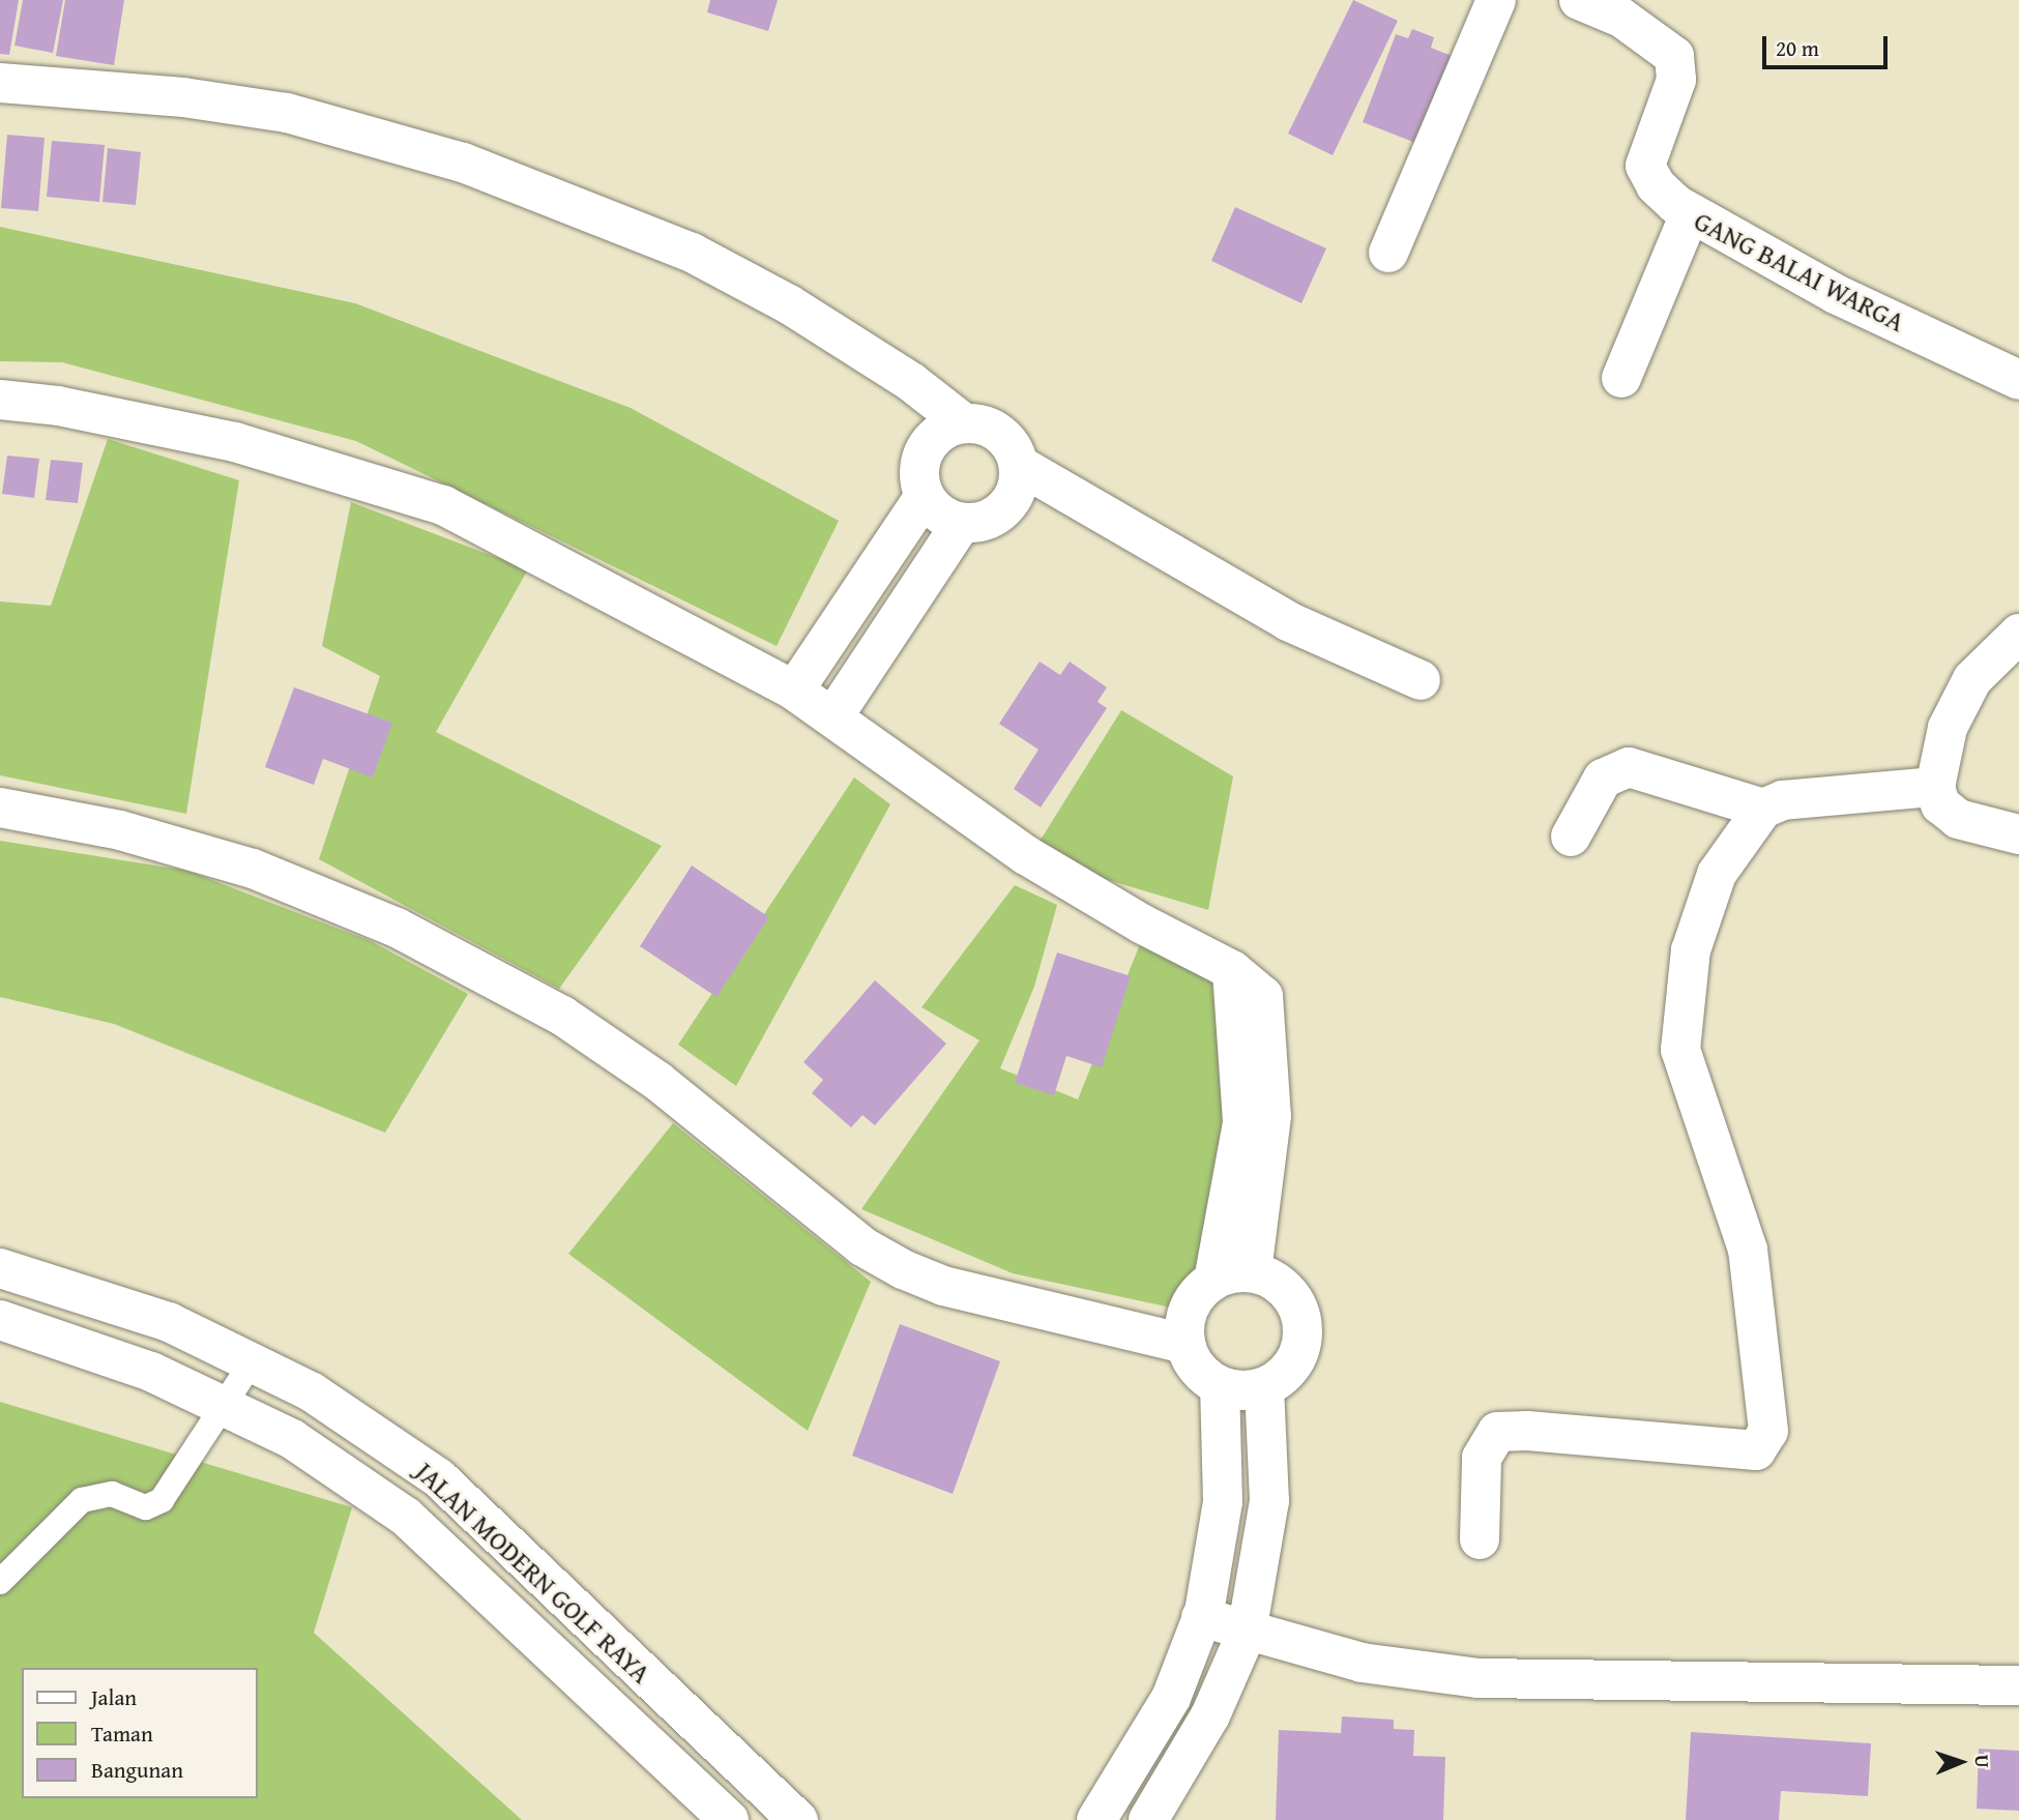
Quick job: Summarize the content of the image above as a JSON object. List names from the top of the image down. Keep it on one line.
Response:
{"streets":{"street":["GANG BALAI WARGA","JALAN MODERN GOLF RAYA"]},"legend":["Jalan","Taman","Bangunan"],"scale_bar":"20 m","north":"right"}
